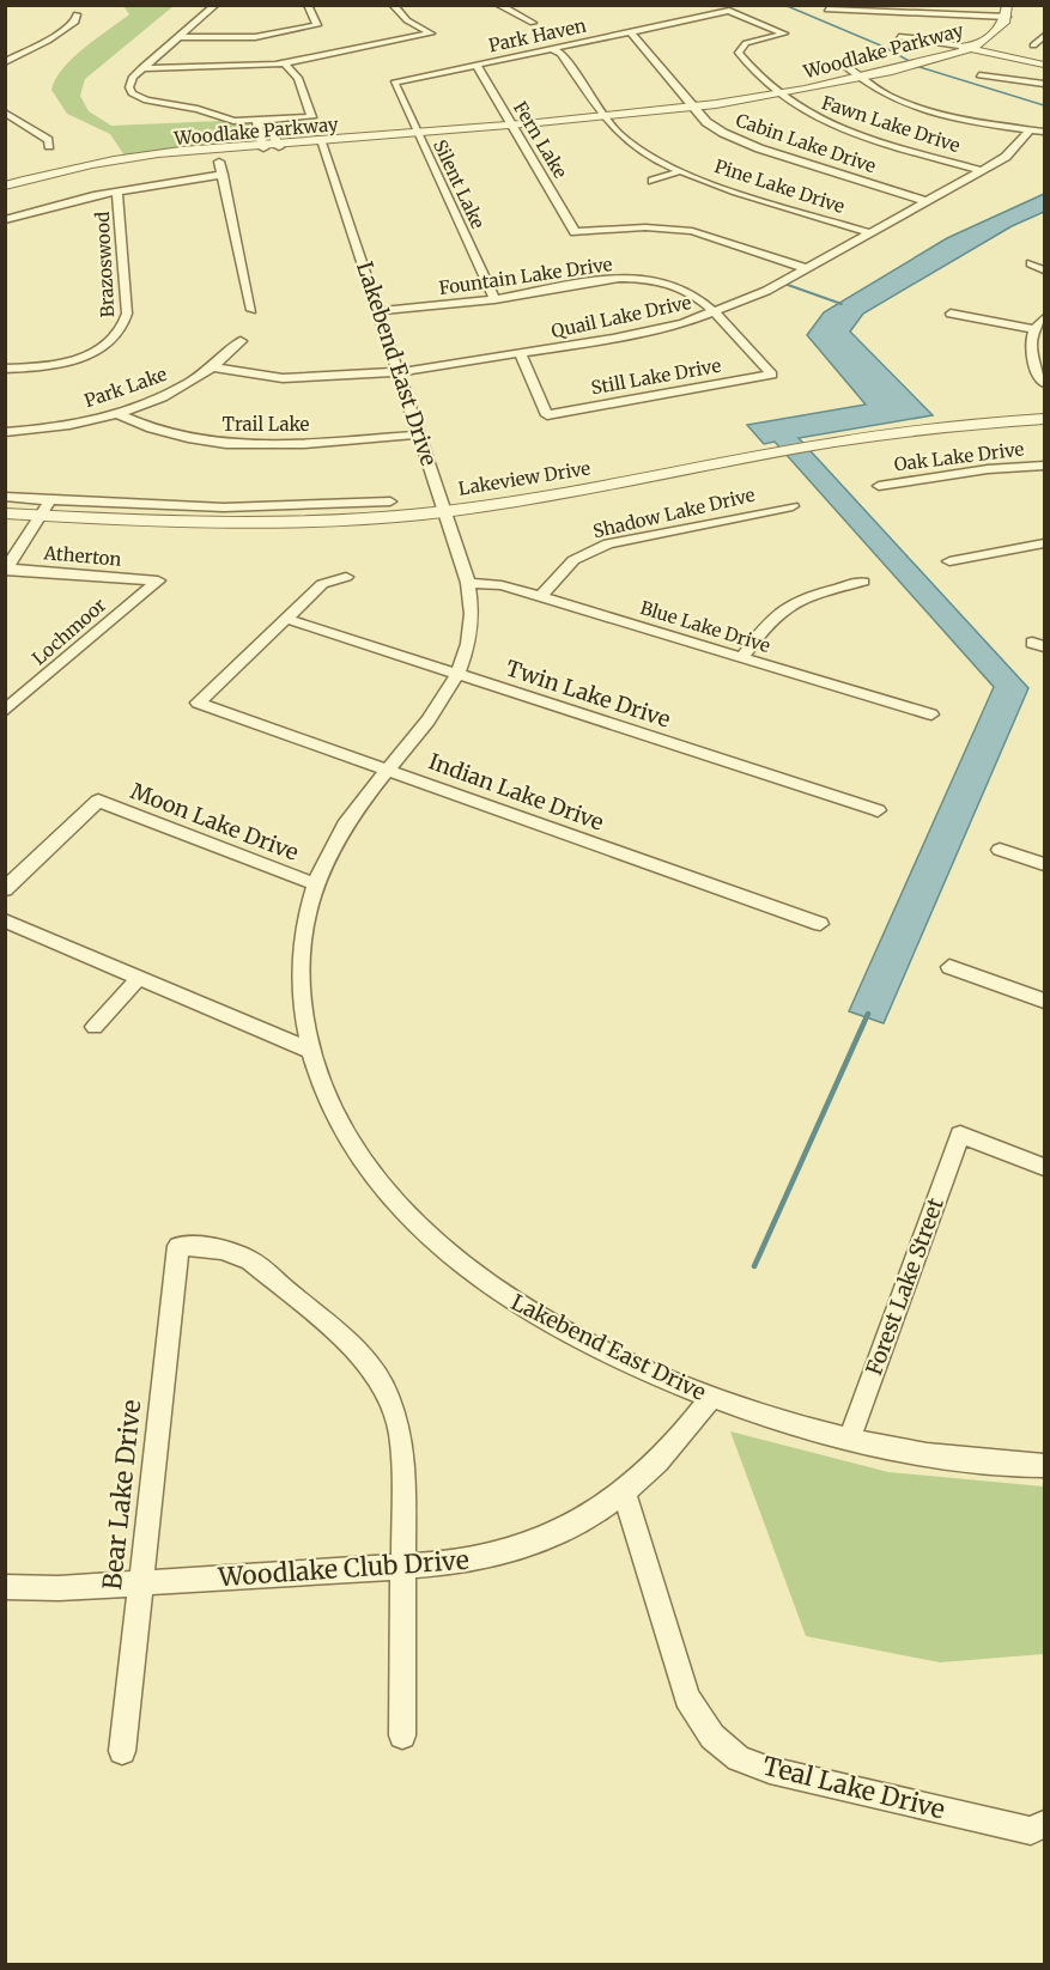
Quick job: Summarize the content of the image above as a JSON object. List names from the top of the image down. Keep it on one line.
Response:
{"streets":{"street":["Park Haven","Woodlake Parkway","Fawn Lake Drive","Fern Lake","Cabin Lake Drive","Silent Lake","Pine Lake Drive","Brazoswood","Fountain Lake Drive","Quail Lake Drive","Lakebend East Drive","Still Lake Drive","Park Lake","Trail Lake","Oak Lake Drive","Lakeview Drive","Shadow Lake Drive","Atherton","Blue Lake Drive","Lochmoor","Twin Lake Drive","Indian Lake Drive","Moon Lake Drive","Forest Lake Street","Bear Lake Drive","Woodlake Club Drive","Teal Lake Drive"]},"crossings":[["Park Haven","Fawn Lake Drive"],["Park Haven","Fern Lake"],["Park Haven","Cabin Lake Drive"],["Park Haven","Silent Lake"],["Park Haven","Pine Lake Drive"],["Woodlake Parkway","Fawn Lake Drive"],["Woodlake Parkway","Fern Lake"],["Woodlake Parkway","Cabin Lake Drive"],["Woodlake Parkway","Silent Lake"],["Woodlake Parkway","Pine Lake Drive"],["Woodlake Parkway","Lakebend East Drive"],["Fawn Lake Drive","Quail Lake Drive"],["Fern Lake","Quail Lake Drive"],["Cabin Lake Drive","Quail Lake Drive"],["Silent Lake","Fountain Lake Drive"],["Pine Lake Drive","Quail Lake Drive"],["Fountain Lake Drive","Quail Lake Drive"],["Fountain Lake Drive","Lakebend East Drive"],["Fountain Lake Drive","Still Lake Drive"],["Quail Lake Drive","Lakebend East Drive"],["Quail Lake Drive","Still Lake Drive"],["Quail Lake Drive","Park Lake"],["Lakebend East Drive","Trail Lake"],["Lakebend East Drive","Lakeview Drive"],["Lakebend East Drive","Blue Lake Drive"],["Lakebend East Drive","Twin Lake Drive"],["Lakebend East Drive","Indian Lake Drive"],["Lakebend East Drive","Moon Lake Drive"],["Lakebend East Drive","Forest Lake Street"],["Lakebend East Drive","Woodlake Club Drive"],["Park Lake","Trail Lake"],["Shadow Lake Drive","Blue Lake Drive"],["Atherton","Lochmoor"],["Twin Lake Drive","Indian Lake Drive"],["Bear Lake Drive","Woodlake Club Drive"],["Woodlake Club Drive","Teal Lake Drive"]]}
